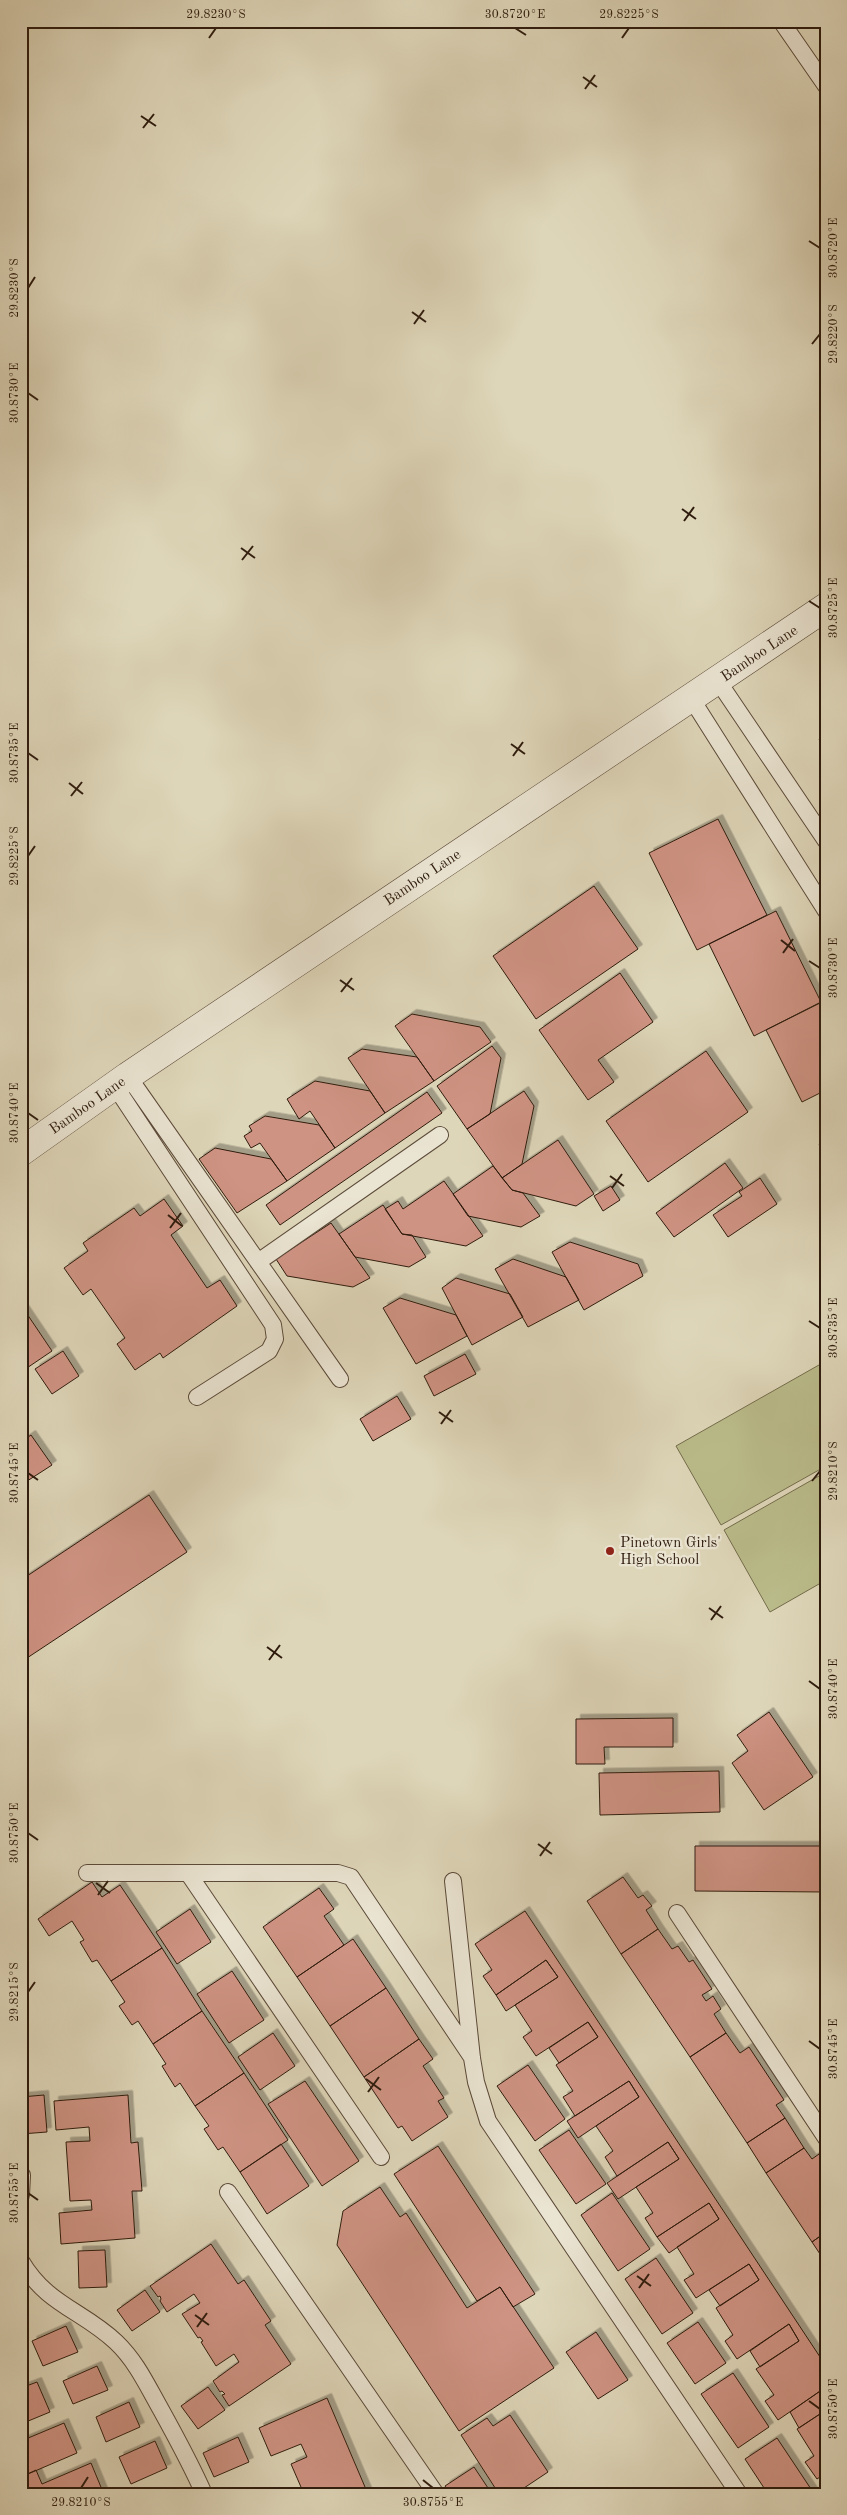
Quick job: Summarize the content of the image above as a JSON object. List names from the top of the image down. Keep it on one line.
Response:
{"streets":{"street":["Bamboo Lane"]},"places":["Pinetown Girls' High School"],"coordinates":["29.8230°S","30.8720°E","29.8225°S","29.8220°S","30.8730°E","30.8725°E","30.8735°E","30.8740°E","29.8210°S","30.8745°E","30.8750°E","29.8215°S","30.8755°E"]}
